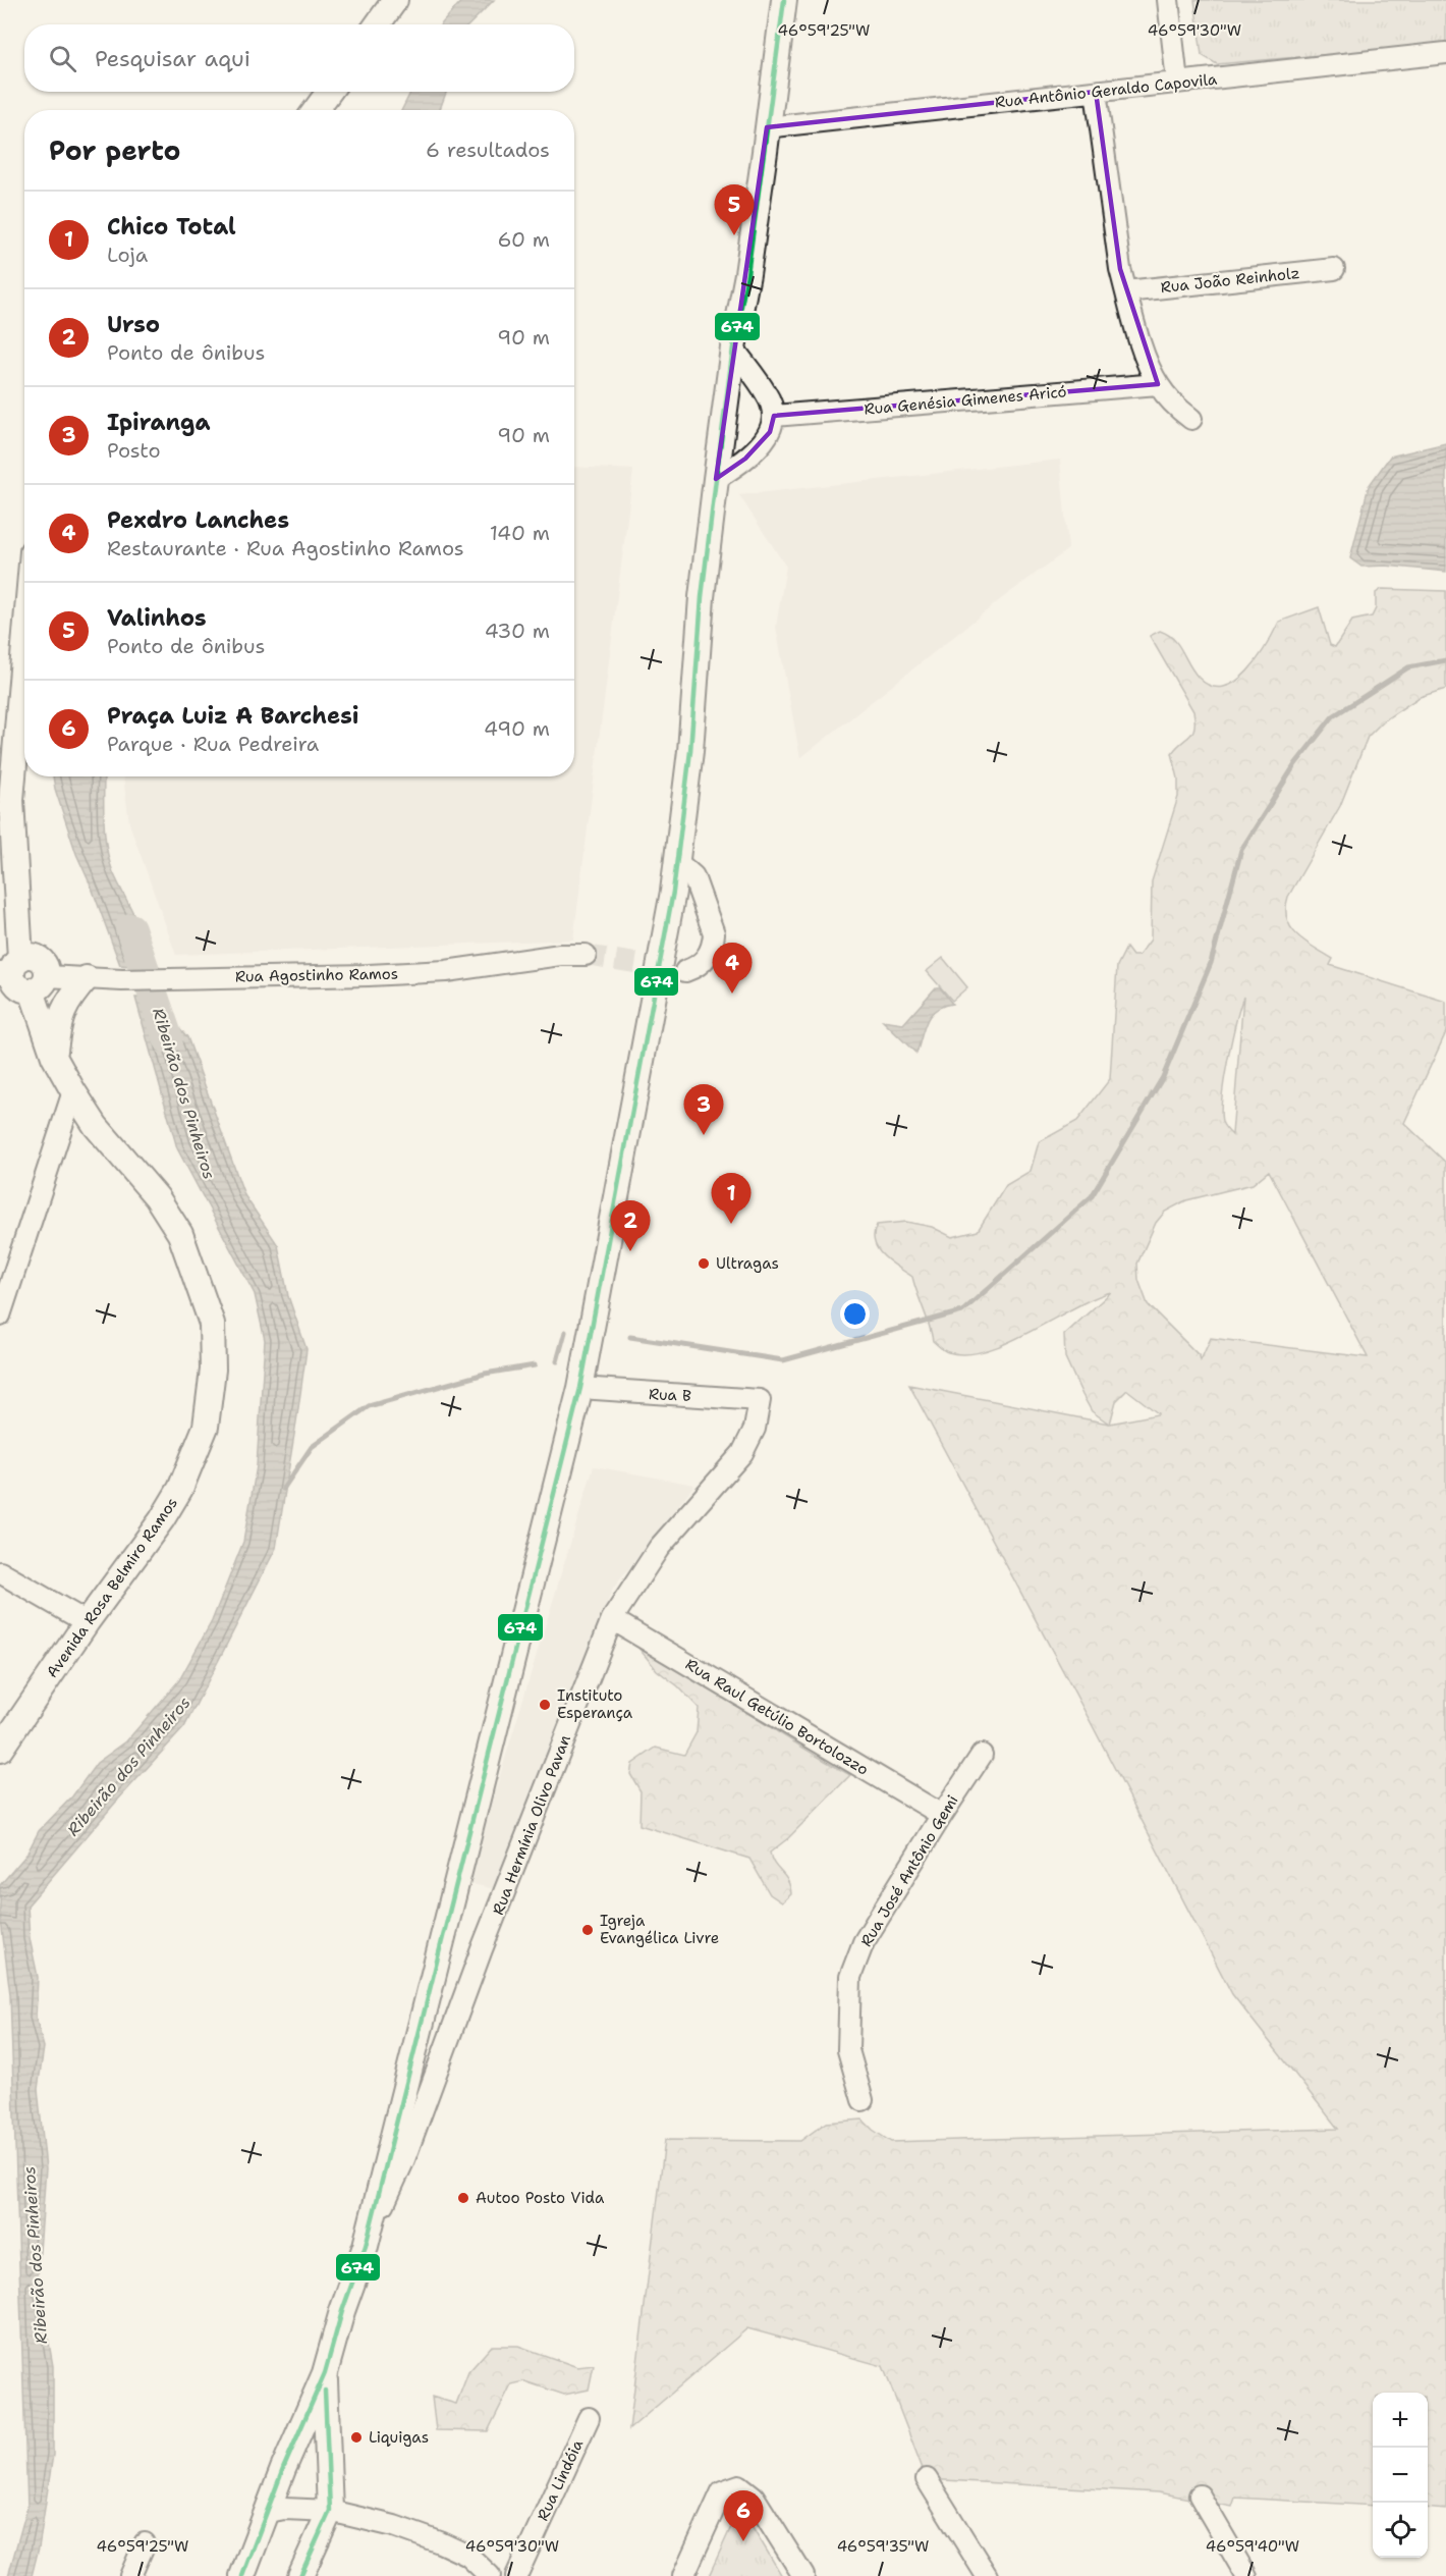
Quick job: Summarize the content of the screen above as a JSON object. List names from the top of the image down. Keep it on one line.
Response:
{"streets":{"main road":["Avenida Rosa Belmiro Ramos"],"street":["Rua Antônio Geraldo Capovila","Rua João Reinholz","Rua Genésia Gimenes Aricó","Rua Agostinho Ramos","Rua B","Rua Raul Getúlio Bortolozzo","Rua Hermínia Olivo Pavan","Rua José Antônio Gemi","Rua Lindóia"]},"crossings":[["Rua Agostinho Ramos","Avenida Rosa Belmiro Ramos"],["Rua B","Rua Hermínia Olivo Pavan"],["Rua Raul Getúlio Bortolozzo","Rua Hermínia Olivo Pavan"],["Rua Raul Getúlio Bortolozzo","Rua José Antônio Gemi"]],"water":["Ribeirão dos Pinheiros"],"places":["Ultragas","Instituto Esperança","Igreja Evangélica Livre","Autoo Posto Vida","Liquigas"],"lines":["transit line 674"],"page":{"search":"Pesquisar aqui","heading":["Por perto","6 resultados"],"pins":["5","4","3","1","2","6"],"list":[{"mark":"1","name":"Chico Total","note":"Loja","value":"60 m"},{"mark":"2","name":"Urso","note":"Ponto de ônibus","value":"90 m"},{"mark":"3","name":"Ipiranga","note":"Posto","value":"90 m"},{"mark":"4","name":"Pexdro Lanches","note":"Restaurante · Rua Agostinho Ramos","value":"140 m"},{"mark":"5","name":"Valinhos","note":"Ponto de ônibus","value":"430 m"},{"mark":"6","name":"Praça Luiz A Barchesi","note":"Parque · Rua Pedreira","value":"490 m"}],"map_buttons":["+","−"]},"coordinates":["46°59'25\"W","46°59'30\"W","46°59'35\"W","46°59'40\"W"]}
